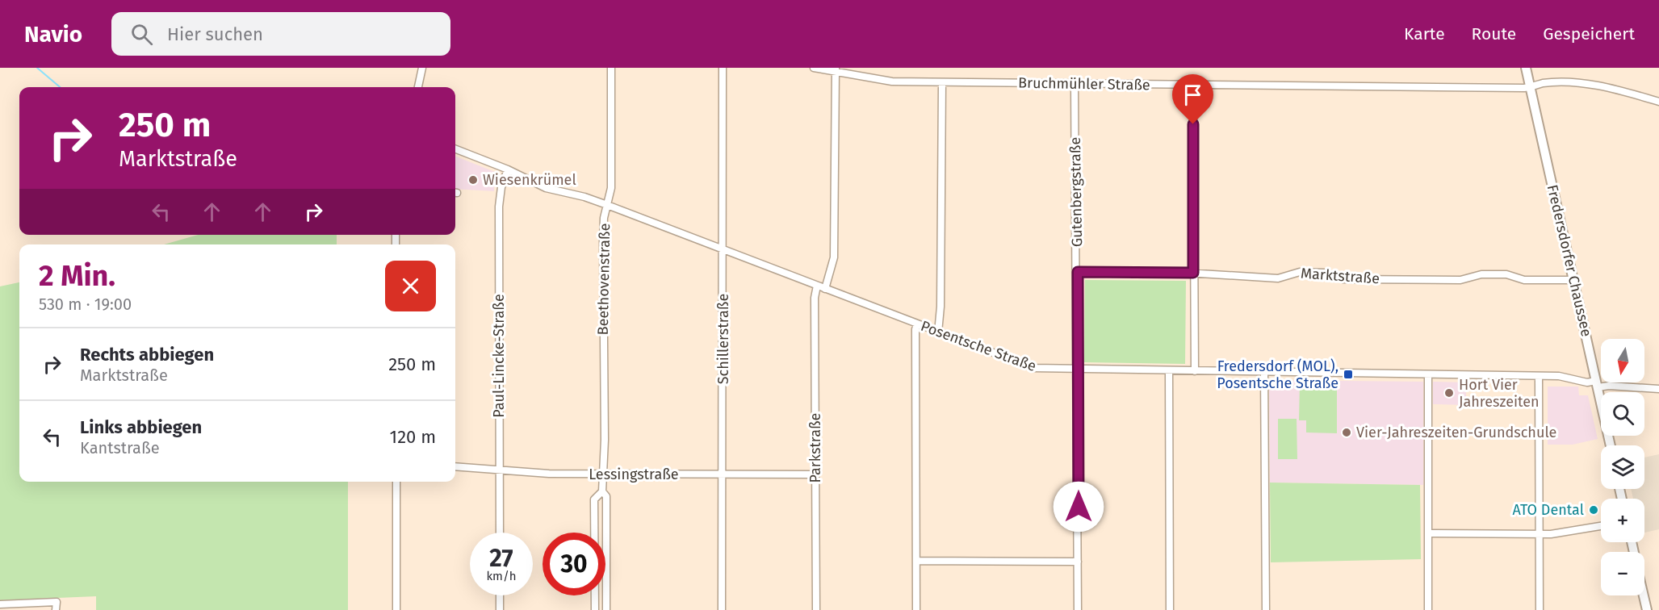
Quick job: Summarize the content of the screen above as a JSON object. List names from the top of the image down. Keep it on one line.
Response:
{"streets":{"main road":["Fredersdorfer Chaussee"],"street":["Bruchmühler Straße","Gutenbergstraße","Marktstraße","Beethovenstraße","Schillerstraße","Posentsche Straße","Paul-Lincke-Straße","Parkstraße","Lessingstraße"]},"crossings":[["Bruchmühler Straße","Gutenbergstraße"],["Bruchmühler Straße","Fredersdorfer Chaussee"],["Gutenbergstraße","Marktstraße"],["Gutenbergstraße","Posentsche Straße"],["Fredersdorfer Chaussee","Marktstraße"],["Fredersdorfer Chaussee","Posentsche Straße"],["Beethovenstraße","Posentsche Straße"],["Beethovenstraße","Lessingstraße"],["Schillerstraße","Posentsche Straße"],["Schillerstraße","Lessingstraße"],["Posentsche Straße","Paul-Lincke-Straße"],["Posentsche Straße","Parkstraße"],["Paul-Lincke-Straße","Lessingstraße"],["Parkstraße","Lessingstraße"]],"places":{"other":["Wiesenkrümel","Hort Vier Jahreszeiten","Vier-Jahreszeiten-Grundschule","ATO Dental"],"transit":["Fredersdorf (MOL), Posentsche Straße"]},"north":"bottom","page":{"header":"Navio","search":"Hier suchen","nav":["Karte","Route","Gespeichert"],"turn":["250 m","Marktstraße"],"heading":["2 Min.","530 m · 19:00"],"list":[{"name":"Rechts abbiegen","note":"Marktstraße","value":"250 m"},{"name":"Links abbiegen","note":"Kantstraße","value":"120 m"}],"map_buttons":["+","−"],"speed":"27 km/h","limit":"30"}}
